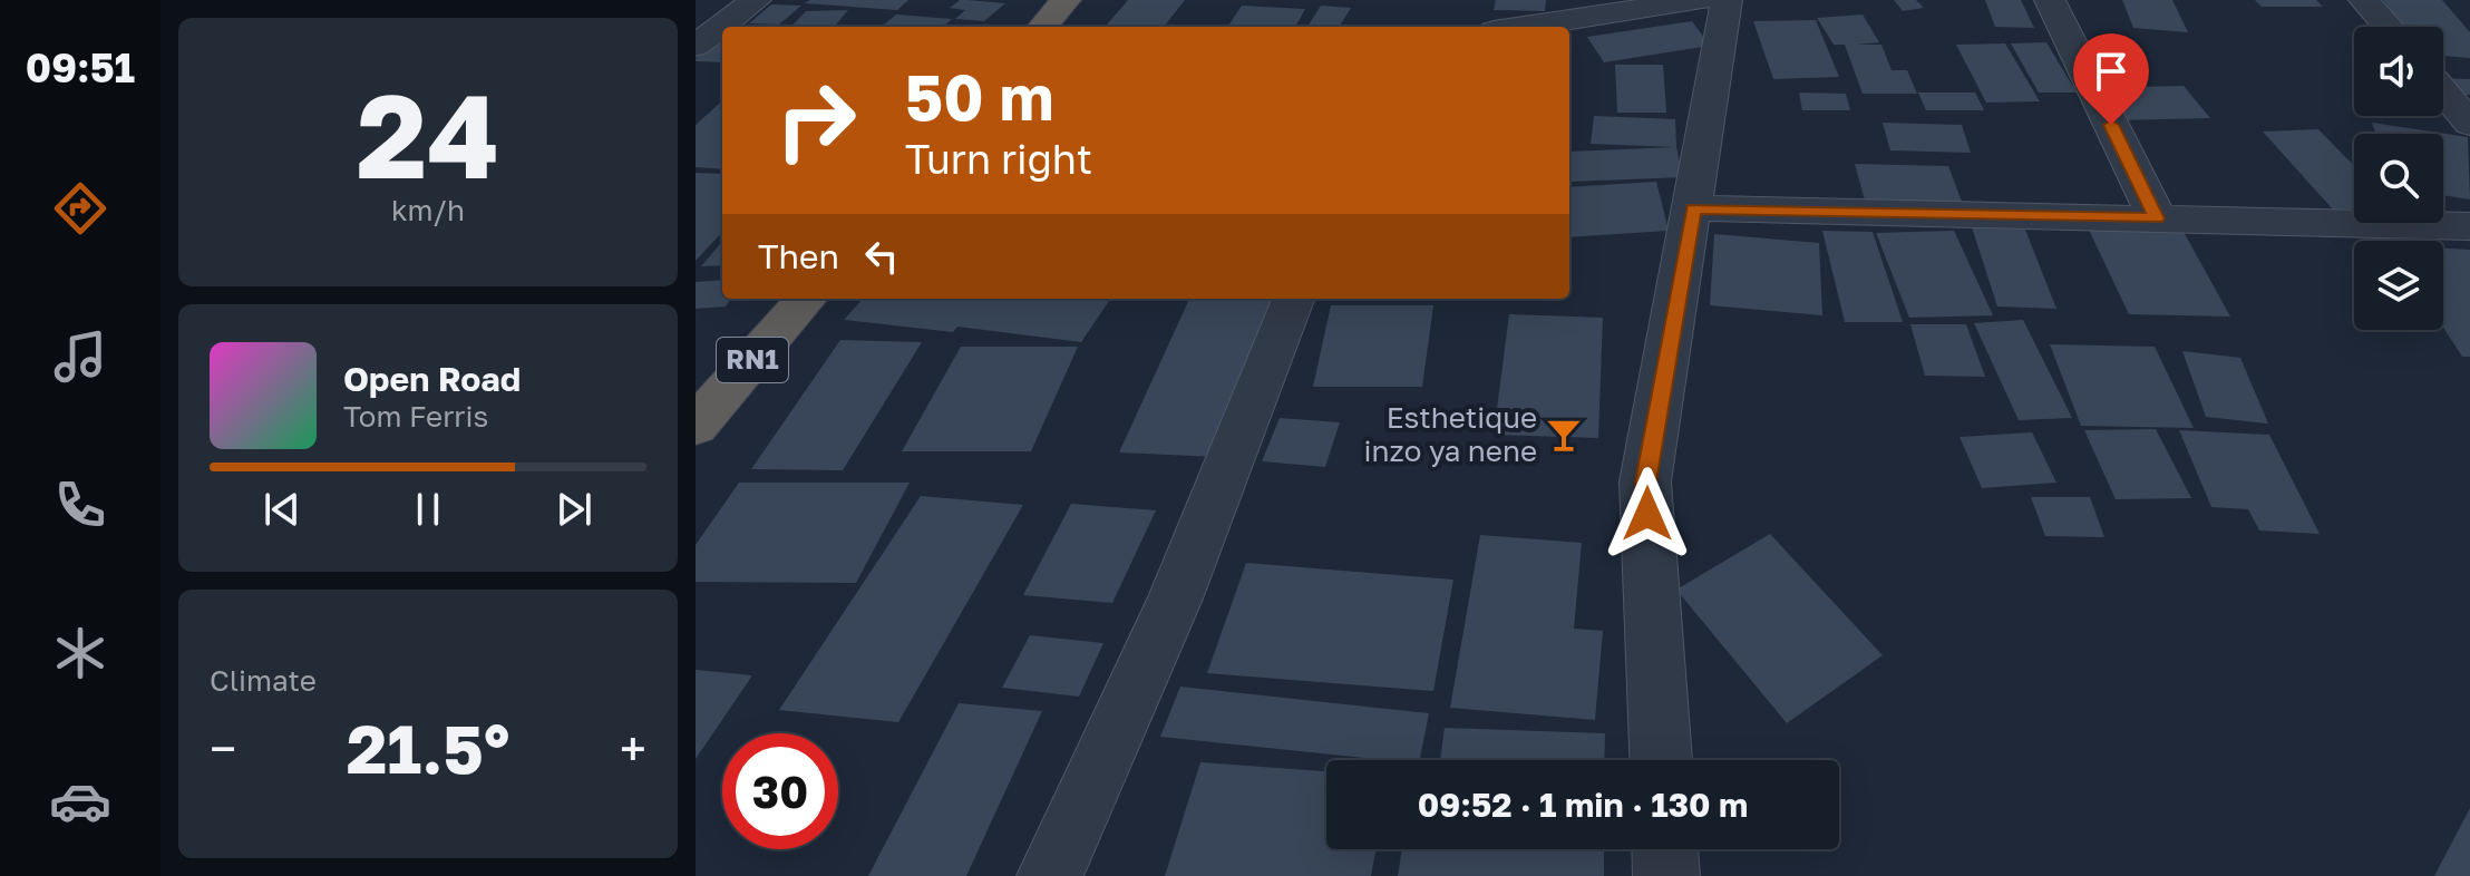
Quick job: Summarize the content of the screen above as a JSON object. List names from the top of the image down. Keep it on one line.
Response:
{"streets":{"highway":["RN1"]},"places":{"bar":["Esthetique inzo ya nene"]},"page":{"tabs":"09:51","tile":[["24","km/h"],"Climate"],"turn":["50 m","Turn right"],"then":"Then","song":["Open Road","Tom Ferris"],"heat":["−","21.5°","+"],"limit":"30","trip":"09:52 · 1 min · 130 m"}}
